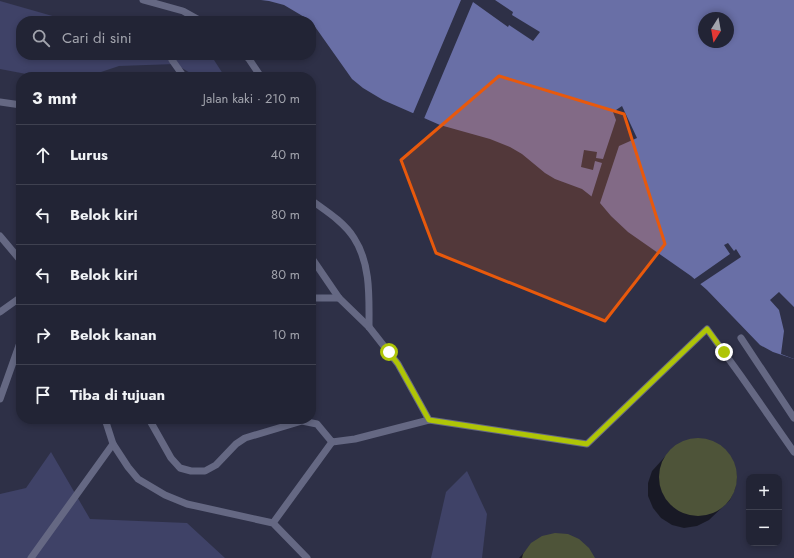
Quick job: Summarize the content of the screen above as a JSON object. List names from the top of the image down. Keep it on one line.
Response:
{"north":"bottom","page":{"search":"Cari di sini","heading":["3 mnt","Jalan kaki · 210 m"],"list":[["Lurus","40 m"],["Belok kiri","80 m"],["Belok kiri","80 m"],["Belok kanan","10 m"],"Tiba di tujuan"],"map_buttons":["+","−"]}}
